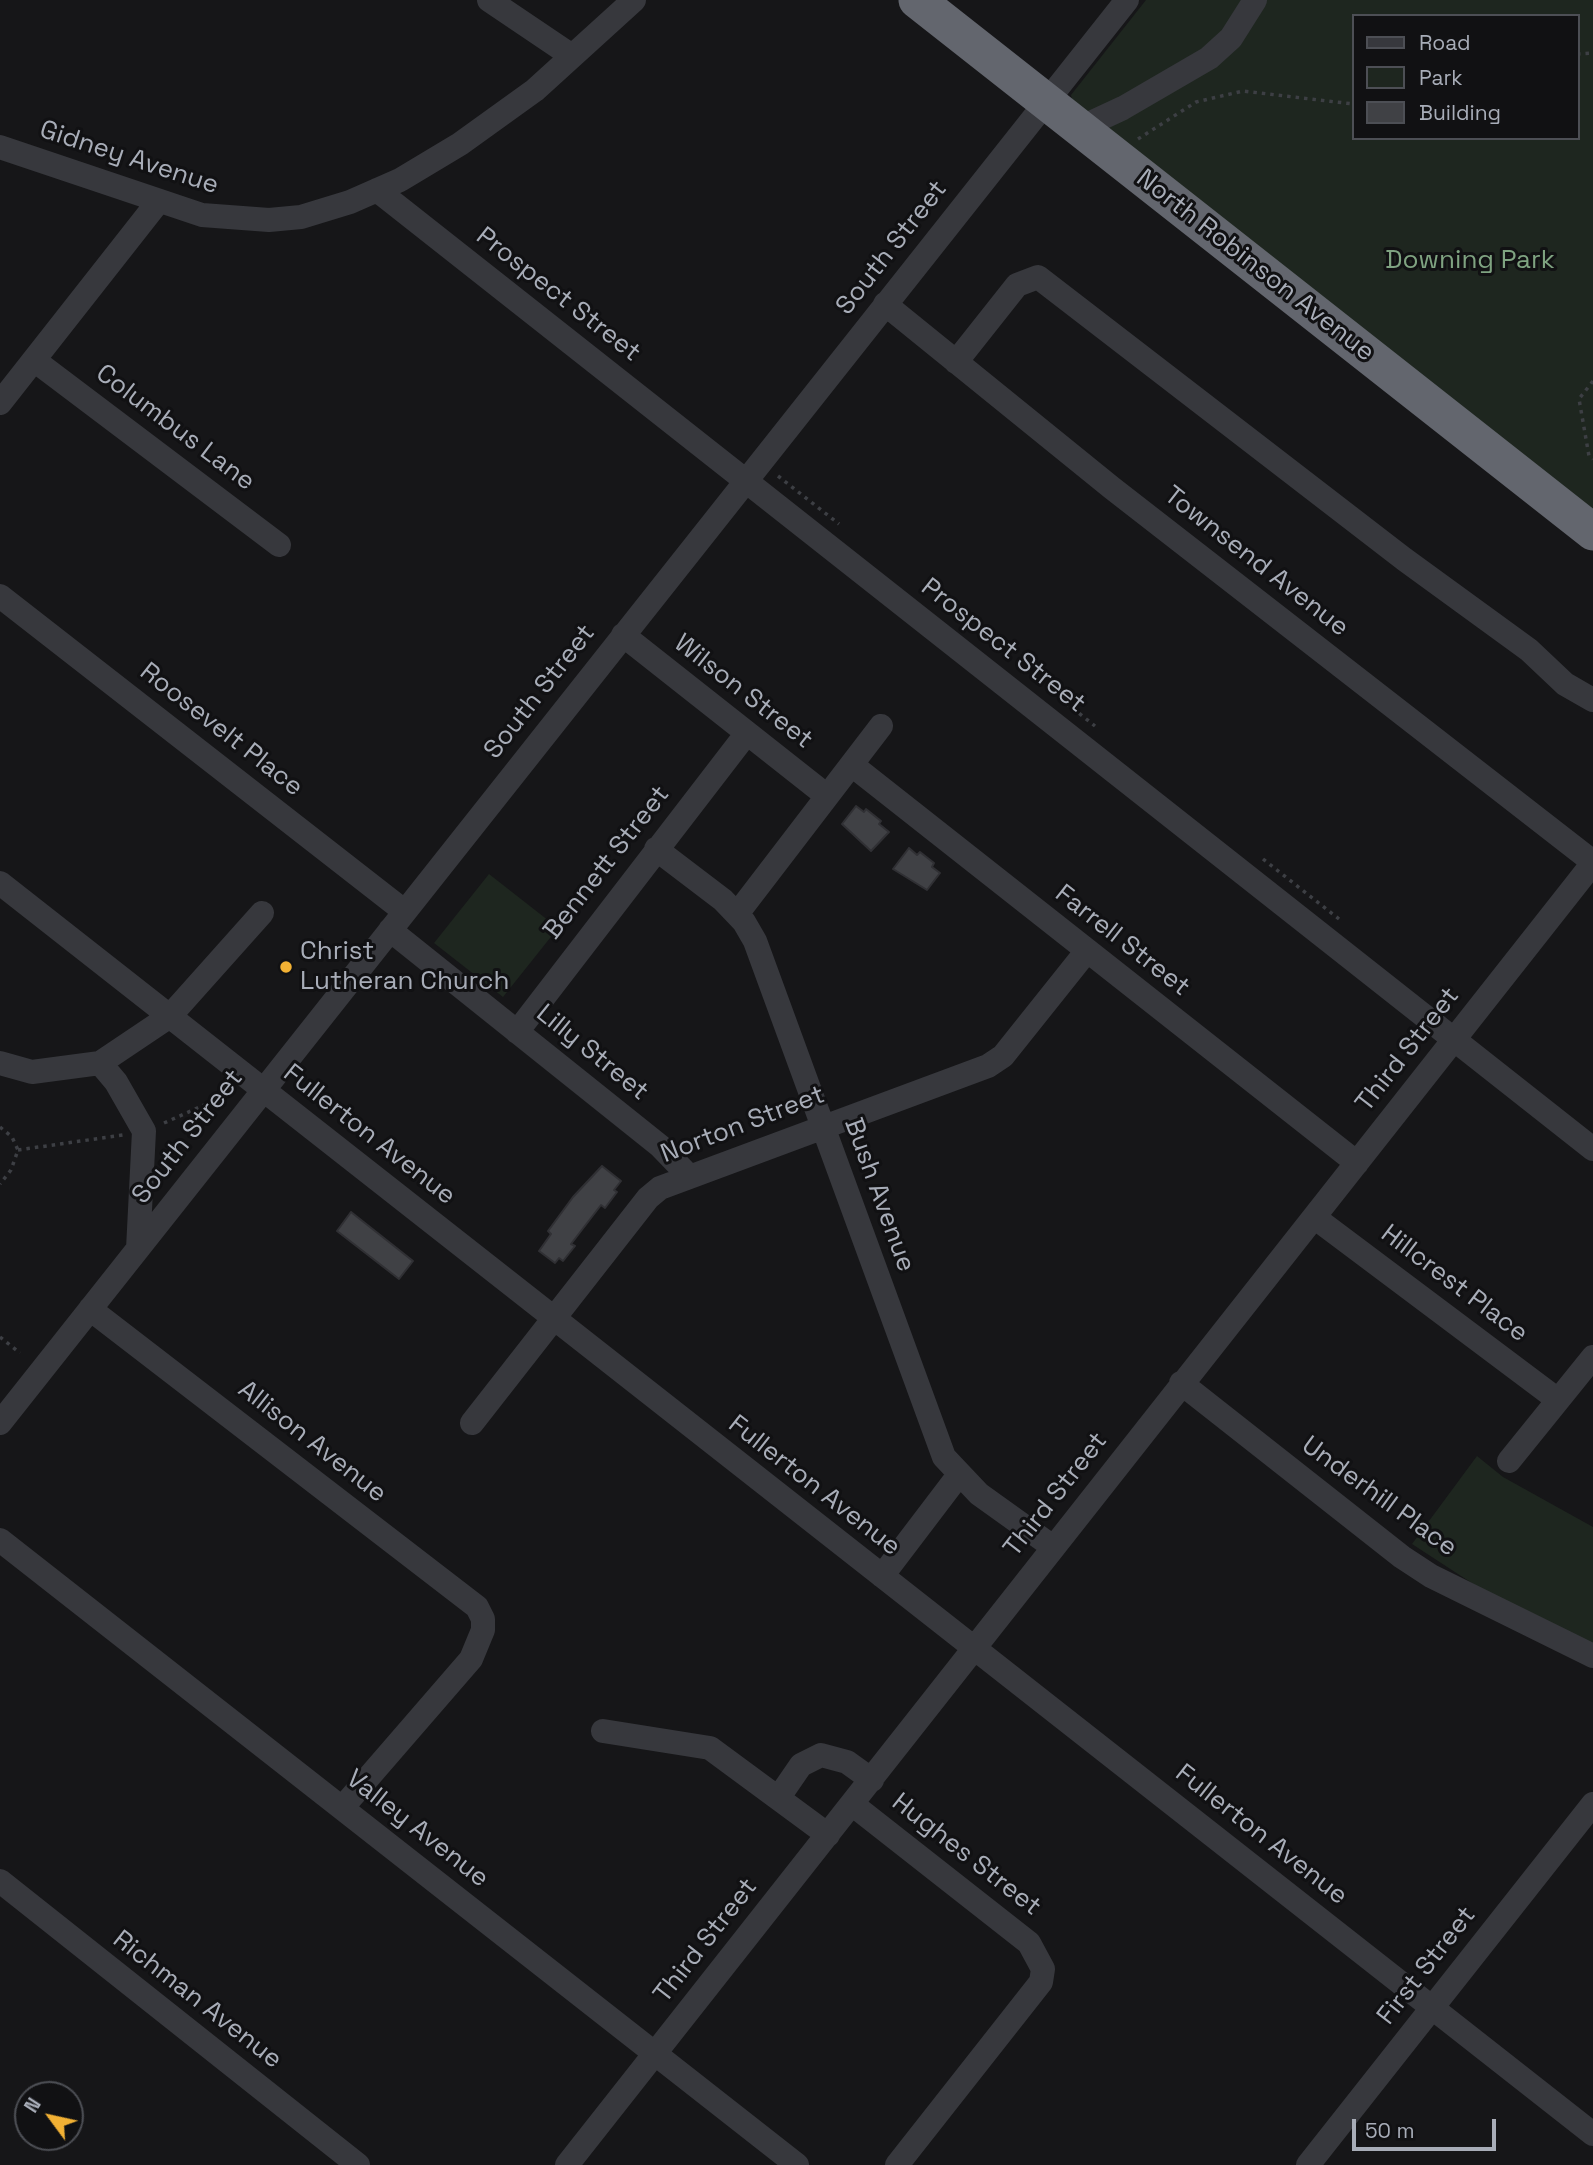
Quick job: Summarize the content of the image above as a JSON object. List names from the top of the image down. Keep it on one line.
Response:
{"streets":{"highway":["North Robinson Avenue"],"street":["Gidney Avenue","South Street","Prospect Street","Columbus Lane","Townsend Avenue","Wilson Street","Roosevelt Place","Bennett Street","Farrell Street","Third Street","Lilly Street","Norton Street","Fullerton Avenue","Bush Avenue","Hillcrest Place","Allison Avenue","Underhill Place","Valley Avenue","Hughes Street","First Street","Richman Avenue"]},"crossings":[["Gidney Avenue","Prospect Street"],["South Street","North Robinson Avenue"],["South Street","Prospect Street"],["South Street","Townsend Avenue"],["South Street","Wilson Street"],["South Street","Roosevelt Place"],["South Street","Lilly Street"],["South Street","Fullerton Avenue"],["South Street","Allison Avenue"],["Prospect Street","Third Street"],["Townsend Avenue","Third Street"],["Wilson Street","Bennett Street"],["Roosevelt Place","Lilly Street"],["Bennett Street","Lilly Street"],["Bennett Street","Bush Avenue"],["Farrell Street","Third Street"],["Farrell Street","Norton Street"],["Third Street","Fullerton Avenue"],["Third Street","Bush Avenue"],["Third Street","Hillcrest Place"],["Third Street","Underhill Place"],["Third Street","Valley Avenue"],["Third Street","Hughes Street"],["Lilly Street","Norton Street"],["Norton Street","Fullerton Avenue"],["Norton Street","Bush Avenue"],["Fullerton Avenue","First Street"],["Allison Avenue","Valley Avenue"]],"parks":["Downing Park"],"places":["Christ Lutheran Church"],"legend":["Road","Park","Building"],"scale_bar":"50 m","north":"top left"}
